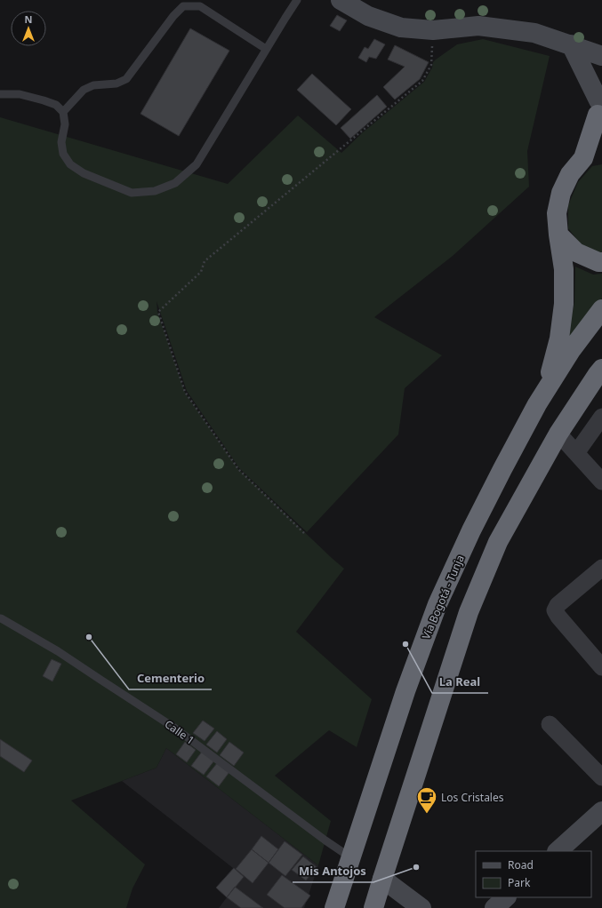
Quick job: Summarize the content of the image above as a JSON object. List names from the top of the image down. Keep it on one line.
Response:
{"streets":{"highway":["Vía Bogotá - Tunja"],"lane":["Calle 1"]},"crossings":[["Vía Bogotá - Tunja","Calle 1"]],"places":{"other":["Cementerio","La Real","Mis Antojos"],"cafe":["Los Cristales"]},"legend":["Road","Park"],"north":"top"}
